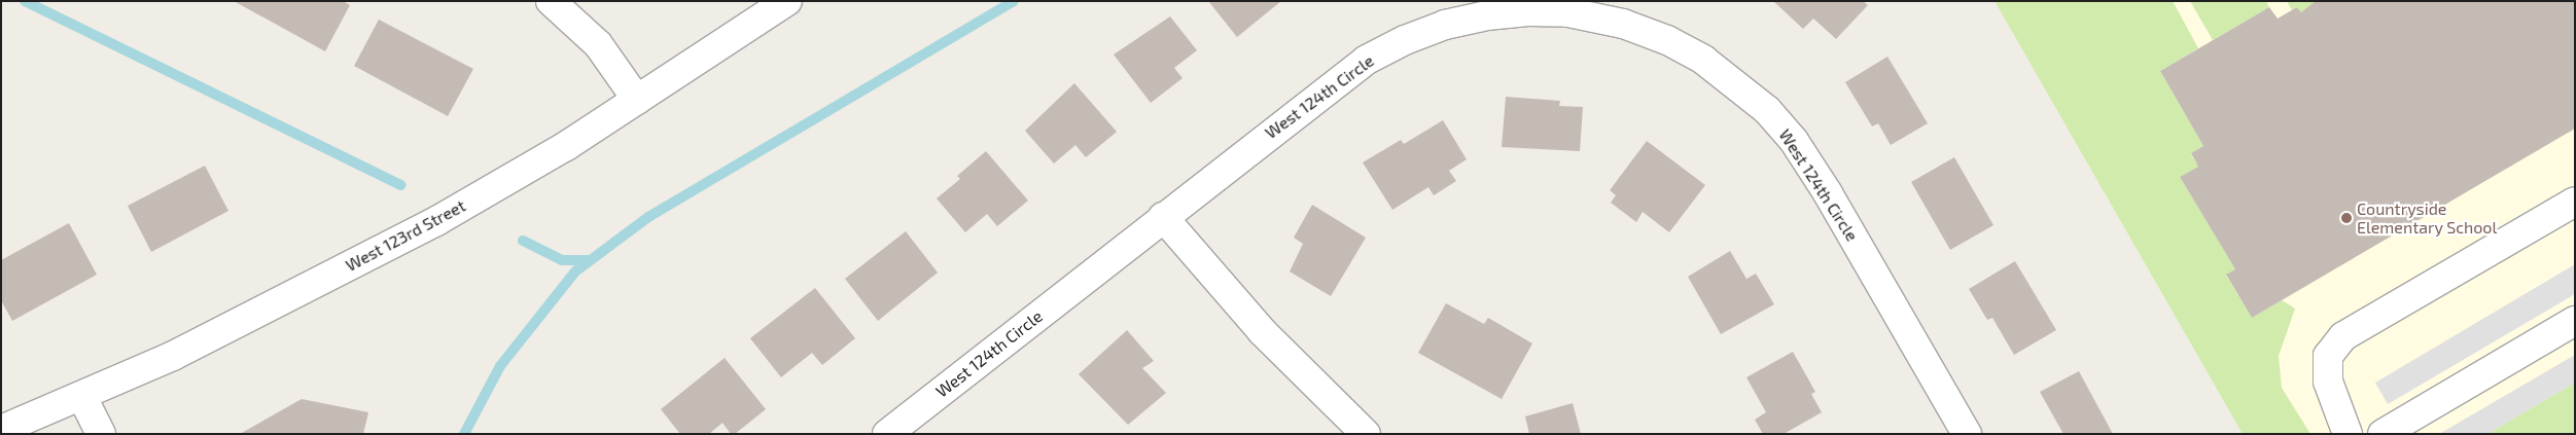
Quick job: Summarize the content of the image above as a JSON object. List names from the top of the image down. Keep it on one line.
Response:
{"streets":{"street":["West 124th Circle","West 123rd Street"]},"places":["Countryside Elementary School"]}
